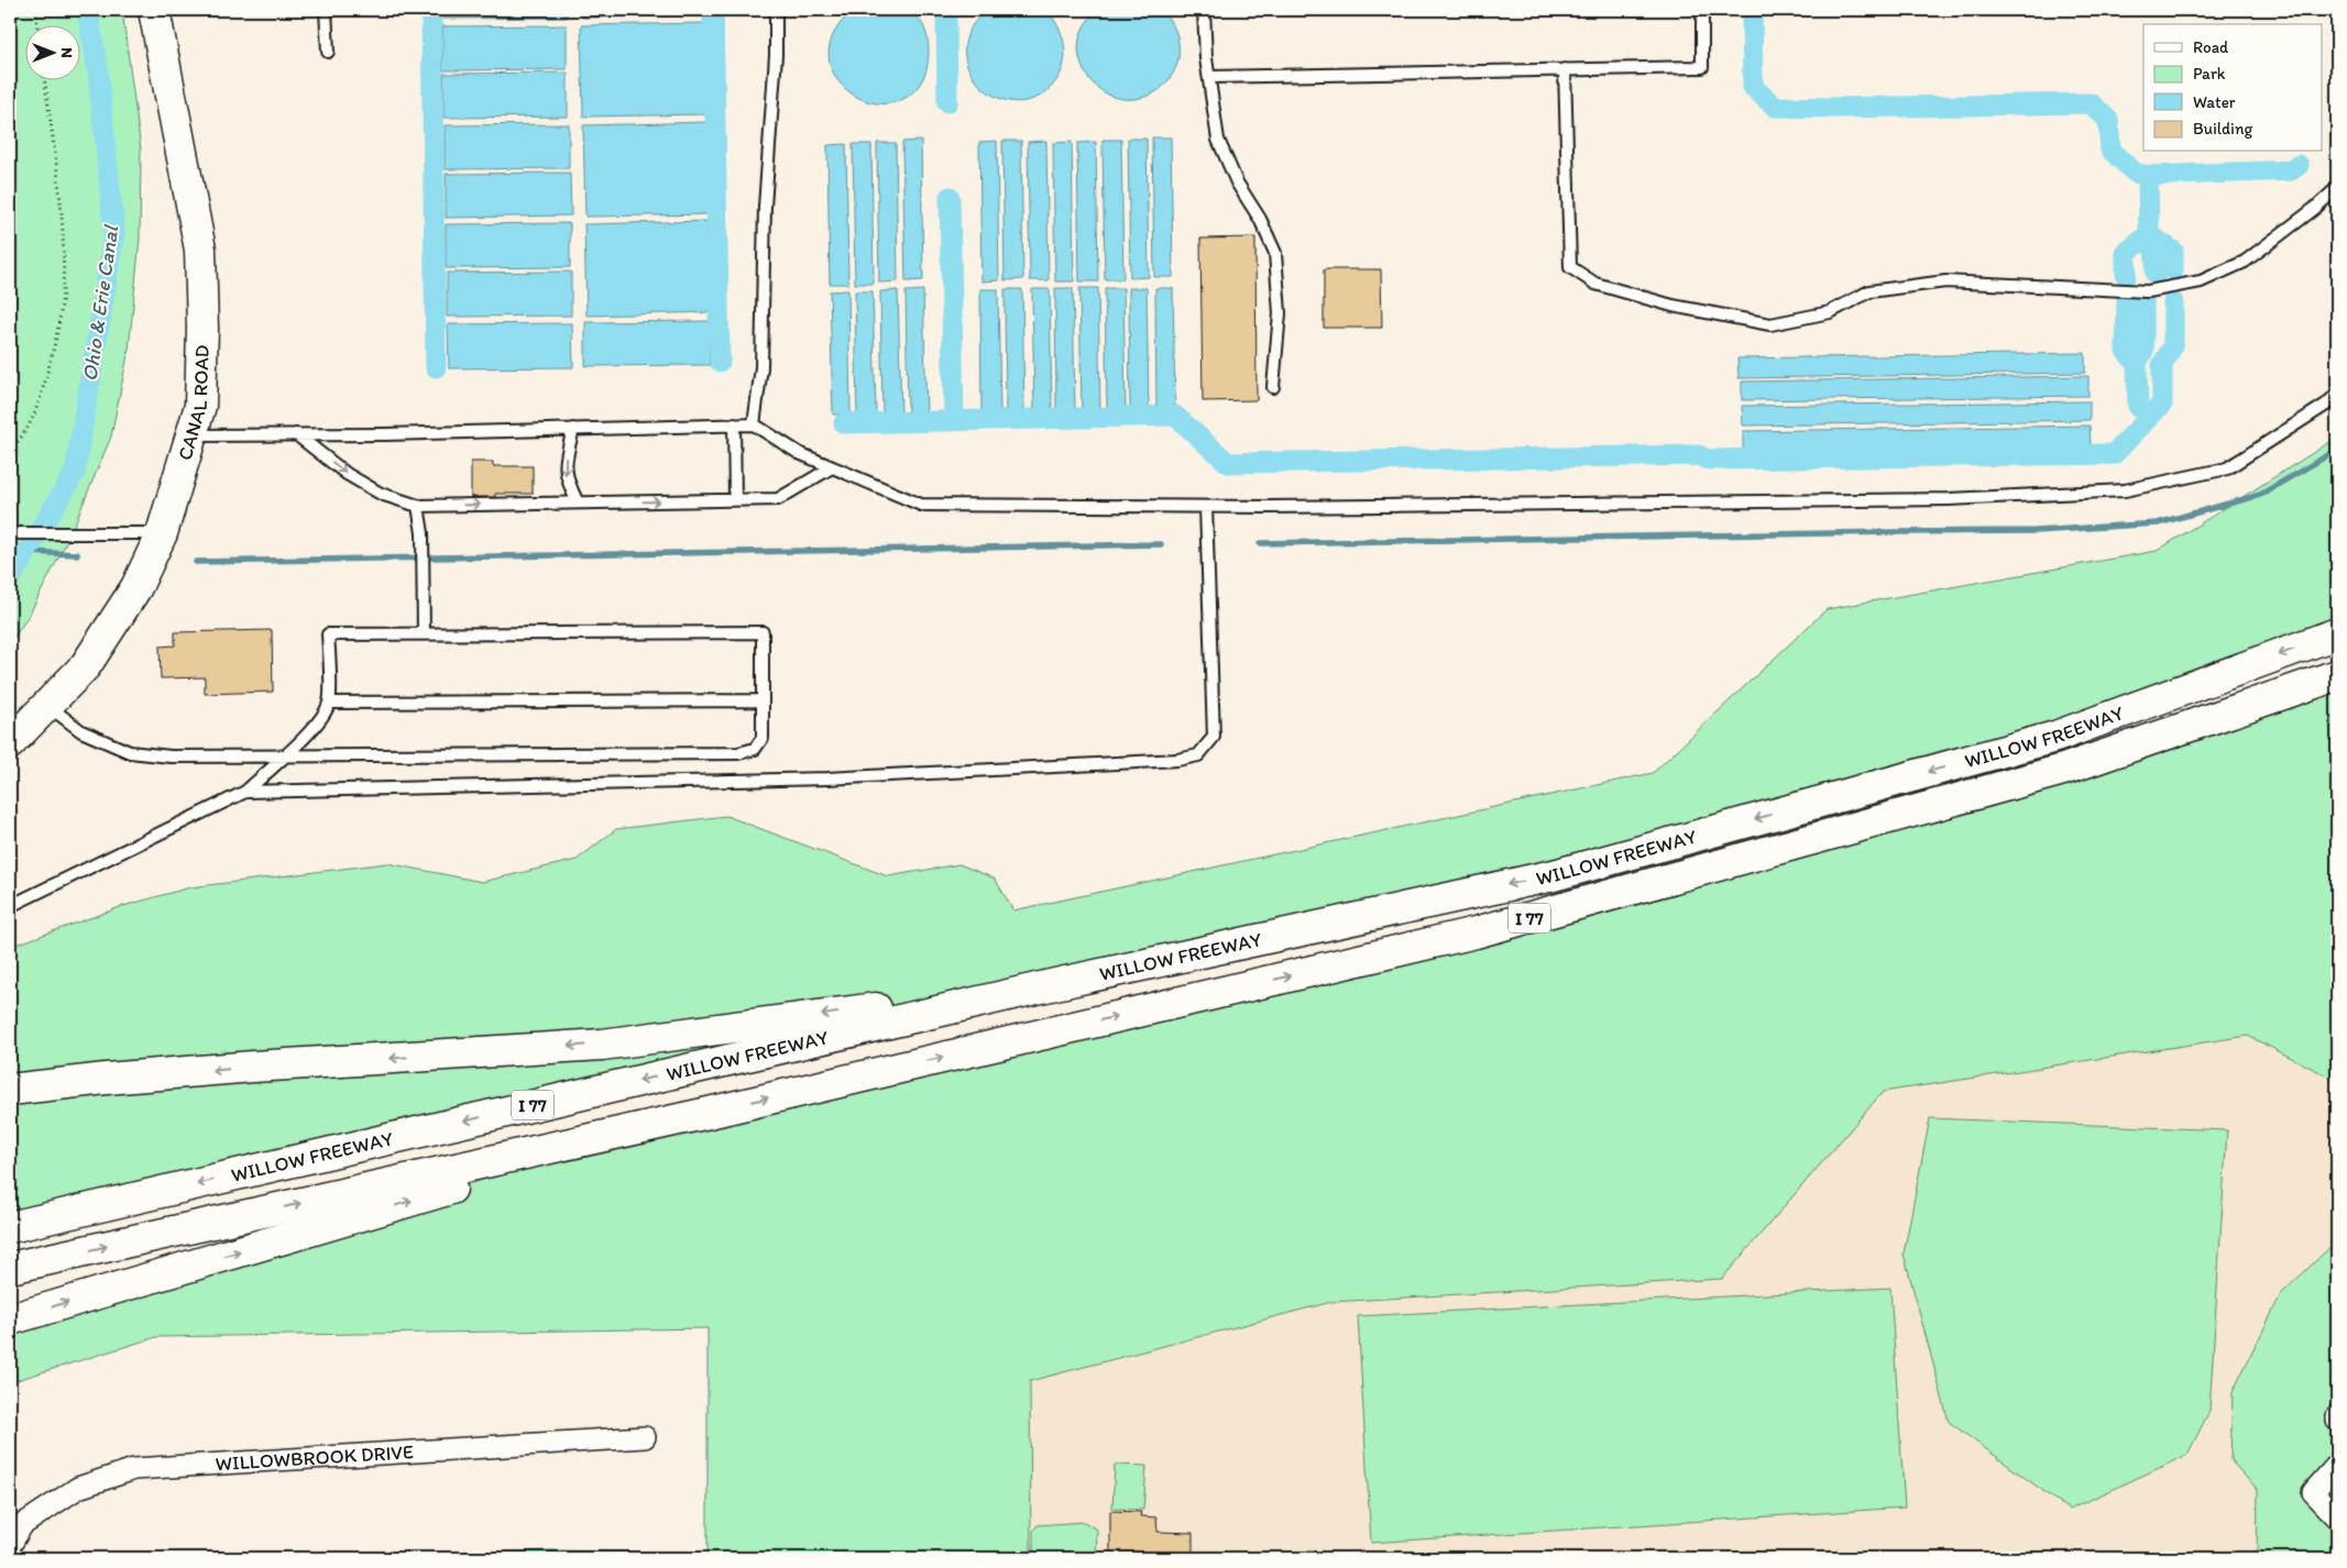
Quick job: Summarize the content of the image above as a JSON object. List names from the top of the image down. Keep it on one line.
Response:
{"streets":{"main road":["CANAL ROAD","WILLOW FREEWAY","I 77"],"street":["WILLOWBROOK DRIVE"]},"water":["Ohio & Erie Canal"],"legend":["Road","Park","Water","Building"],"north":"right"}
